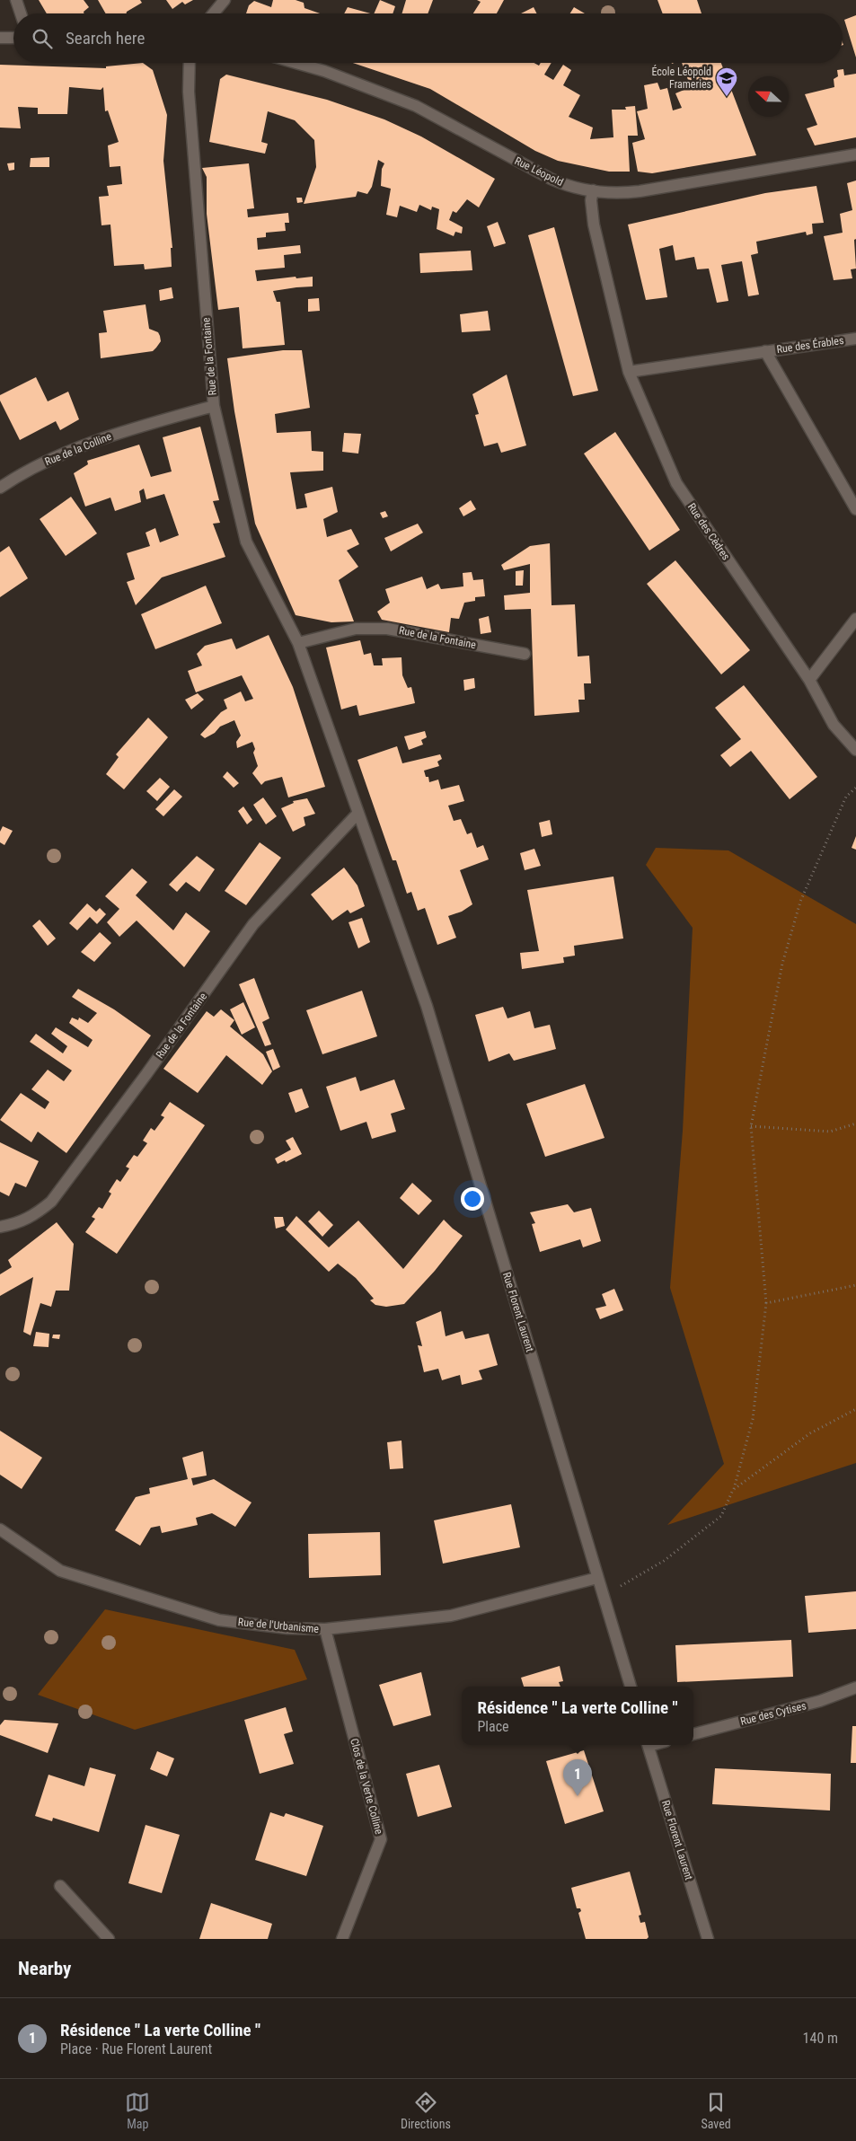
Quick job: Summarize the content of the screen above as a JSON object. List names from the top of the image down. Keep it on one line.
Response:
{"streets":{"street":["Rue Léopold","Rue des Érables","Rue de la Fontaine","Rue de la Colline","Rue des Cèdres","Rue Florent Laurent","Rue de l'Urbanisme","Rue des Cytises","Clos de la Verte Colline"]},"crossings":[["Rue Léopold","Rue des Cèdres"],["Rue de la Fontaine","Rue de la Colline"],["Rue de la Fontaine","Rue Florent Laurent"],["Rue Florent Laurent","Rue de l'Urbanisme"],["Rue de l'Urbanisme","Clos de la Verte Colline"]],"places":{"school or university":["École Léopold Frameries"]},"north":"left","page":{"search":"Search here","popup":["Résidence \" La verte Colline \"","Place"],"pins":"1","heading":"Nearby","list":[{"mark":"1","name":"Résidence \" La verte Colline \"","note":"Place · Rue Florent Laurent","value":"140 m"}],"nav":["Map","Directions","Saved"]}}
